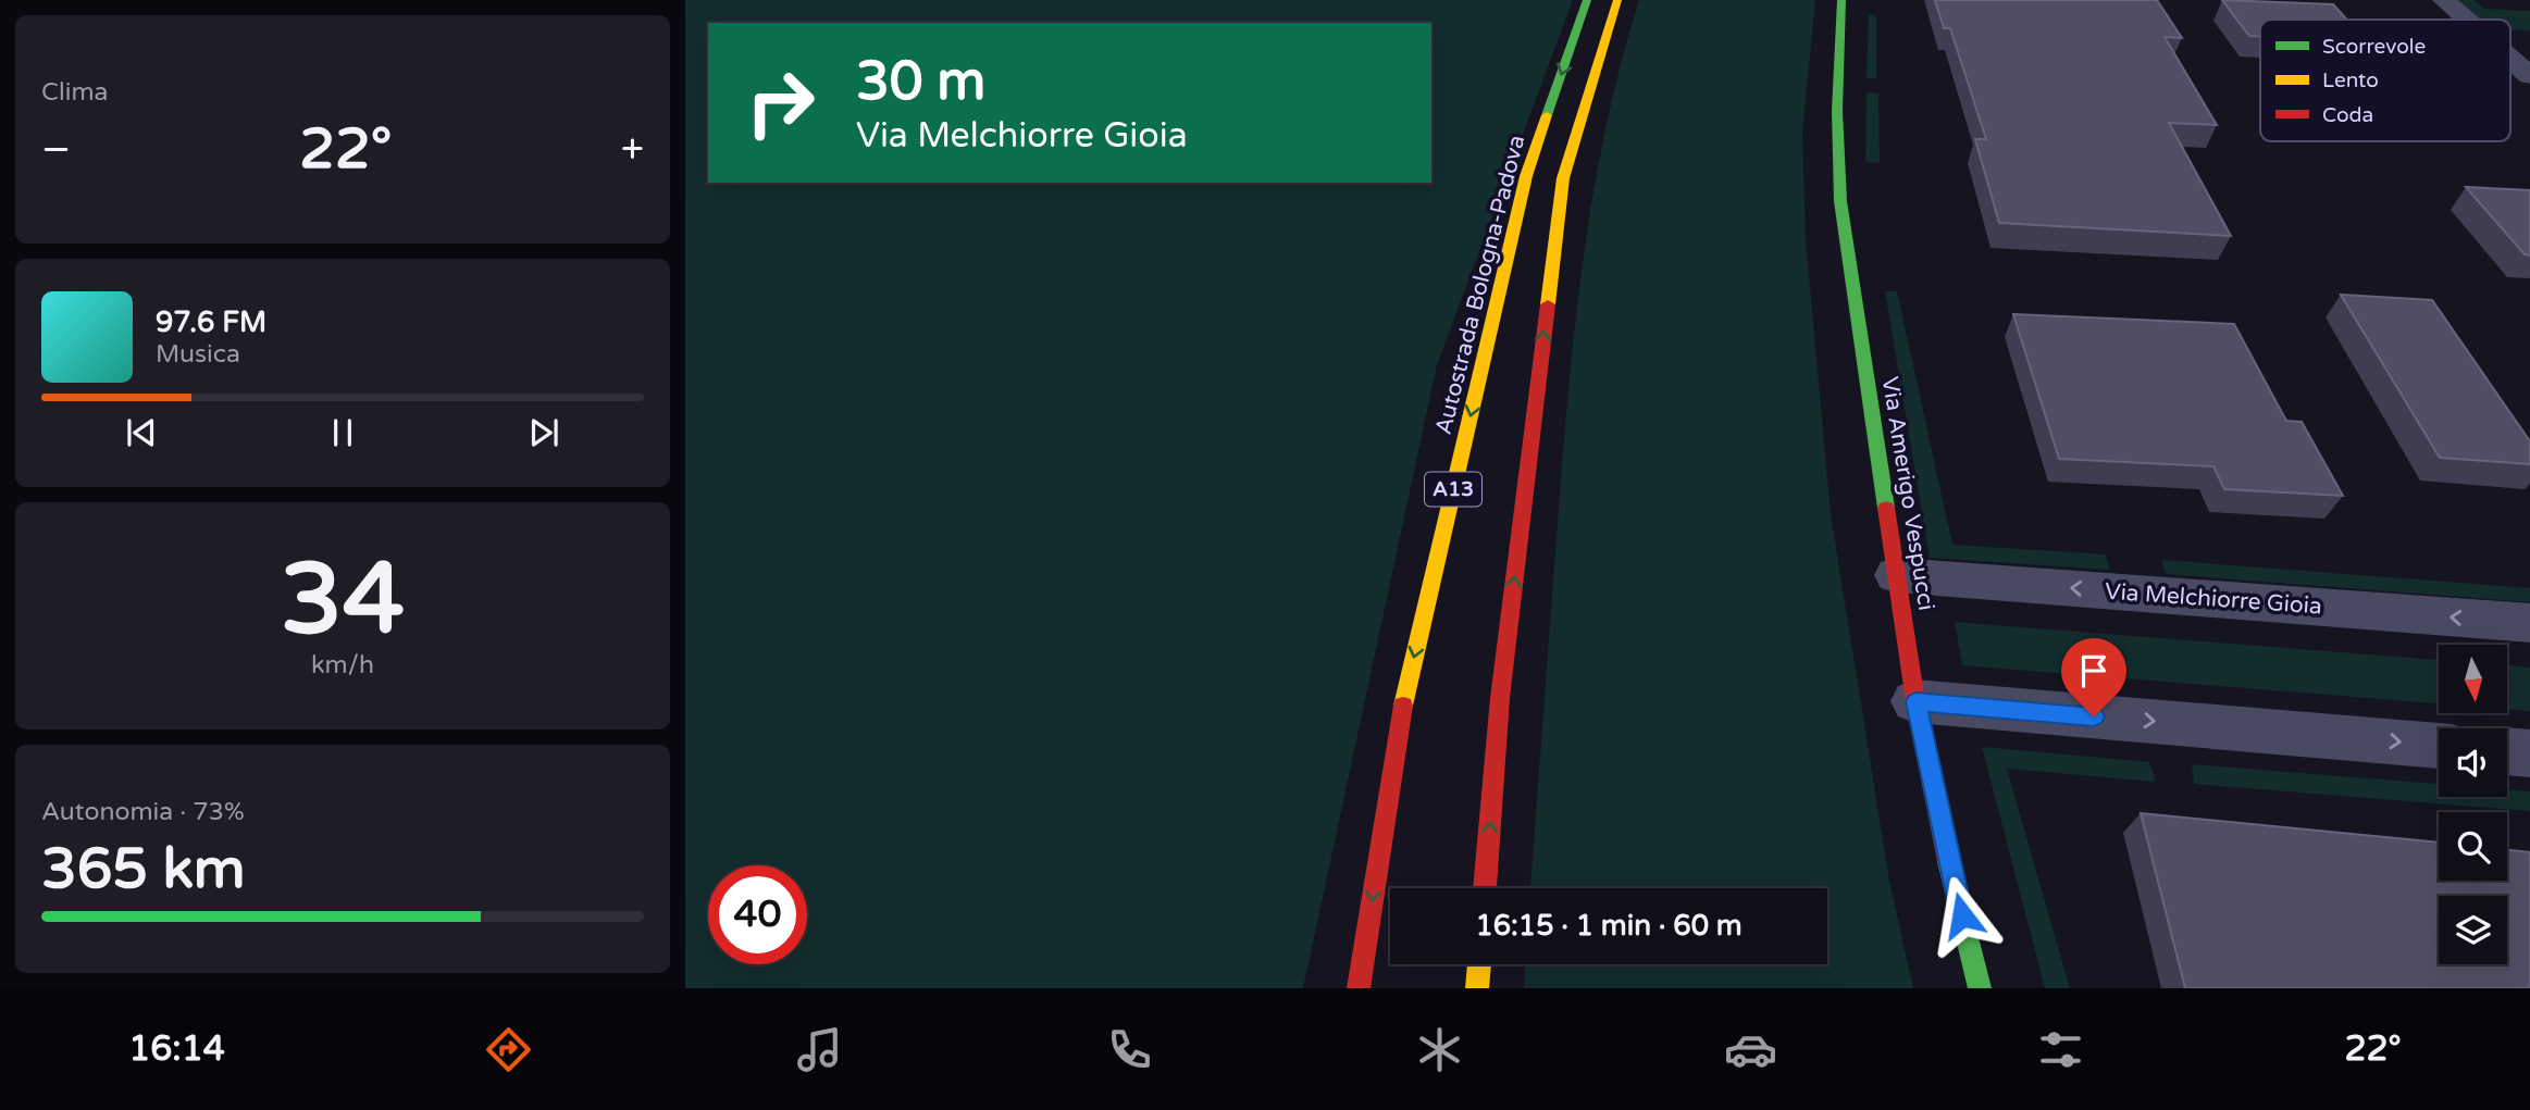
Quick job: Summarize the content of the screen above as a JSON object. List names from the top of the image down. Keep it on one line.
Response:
{"streets":{"main road":["Autostrada Bologna-Padova","A13","Via Amerigo Vespucci"],"street":["Via Melchiorre Gioia"]},"crossings":[["Via Amerigo Vespucci","Via Melchiorre Gioia"]],"legend":["Scorrevole","Lento","Coda"],"north":"bottom","page":{"tile":["Clima",["34","km/h"],["Autonomia · 73%","365 km"]],"turn":["30 m","Via Melchiorre Gioia"],"heat":["−","22°","+"],"song":["97.6 FM","Musica"],"limit":"40","trip":"16:15 · 1 min · 60 m","tabs":["16:14","22°"]}}
